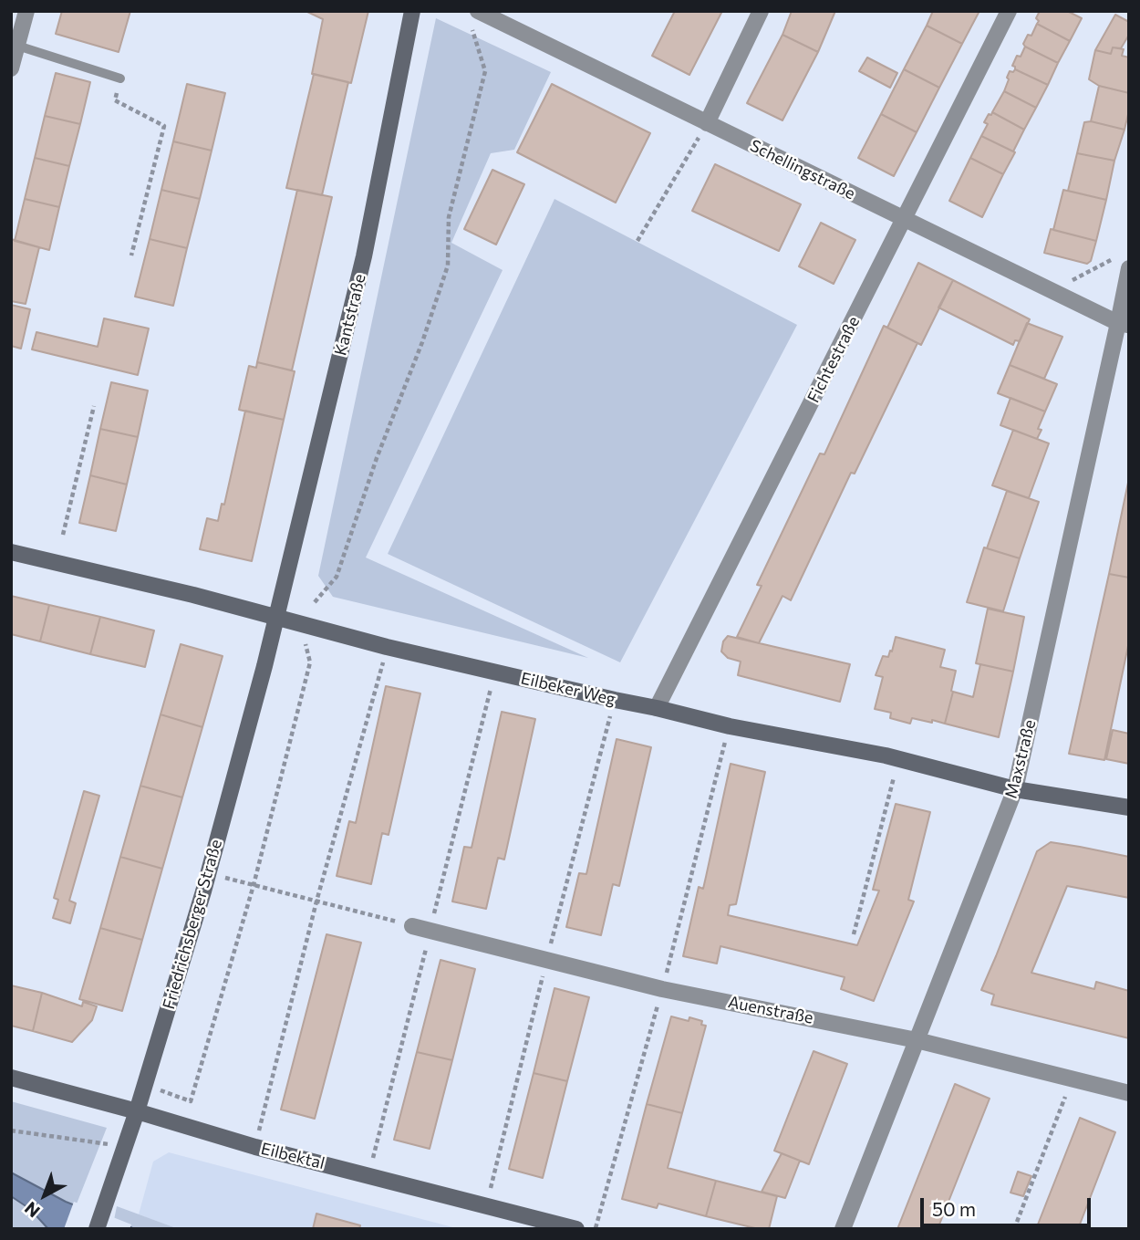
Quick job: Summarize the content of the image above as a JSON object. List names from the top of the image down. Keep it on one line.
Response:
{"streets":{"street":["Schellingstraße","Kantstraße","Fichtestraße","Eilbeker Weg","Maxstraße","Friedrichsberger Straße","Auenstraße","Eilbektal"]},"crossings":[["Schellingstraße","Fichtestraße"],["Schellingstraße","Maxstraße"],["Kantstraße","Eilbeker Weg"],["Kantstraße","Friedrichsberger Straße"],["Fichtestraße","Eilbeker Weg"],["Eilbeker Weg","Maxstraße"],["Eilbeker Weg","Friedrichsberger Straße"],["Maxstraße","Auenstraße"],["Friedrichsberger Straße","Eilbektal"]],"scale_bar":"50 m","north":"bottom left"}
